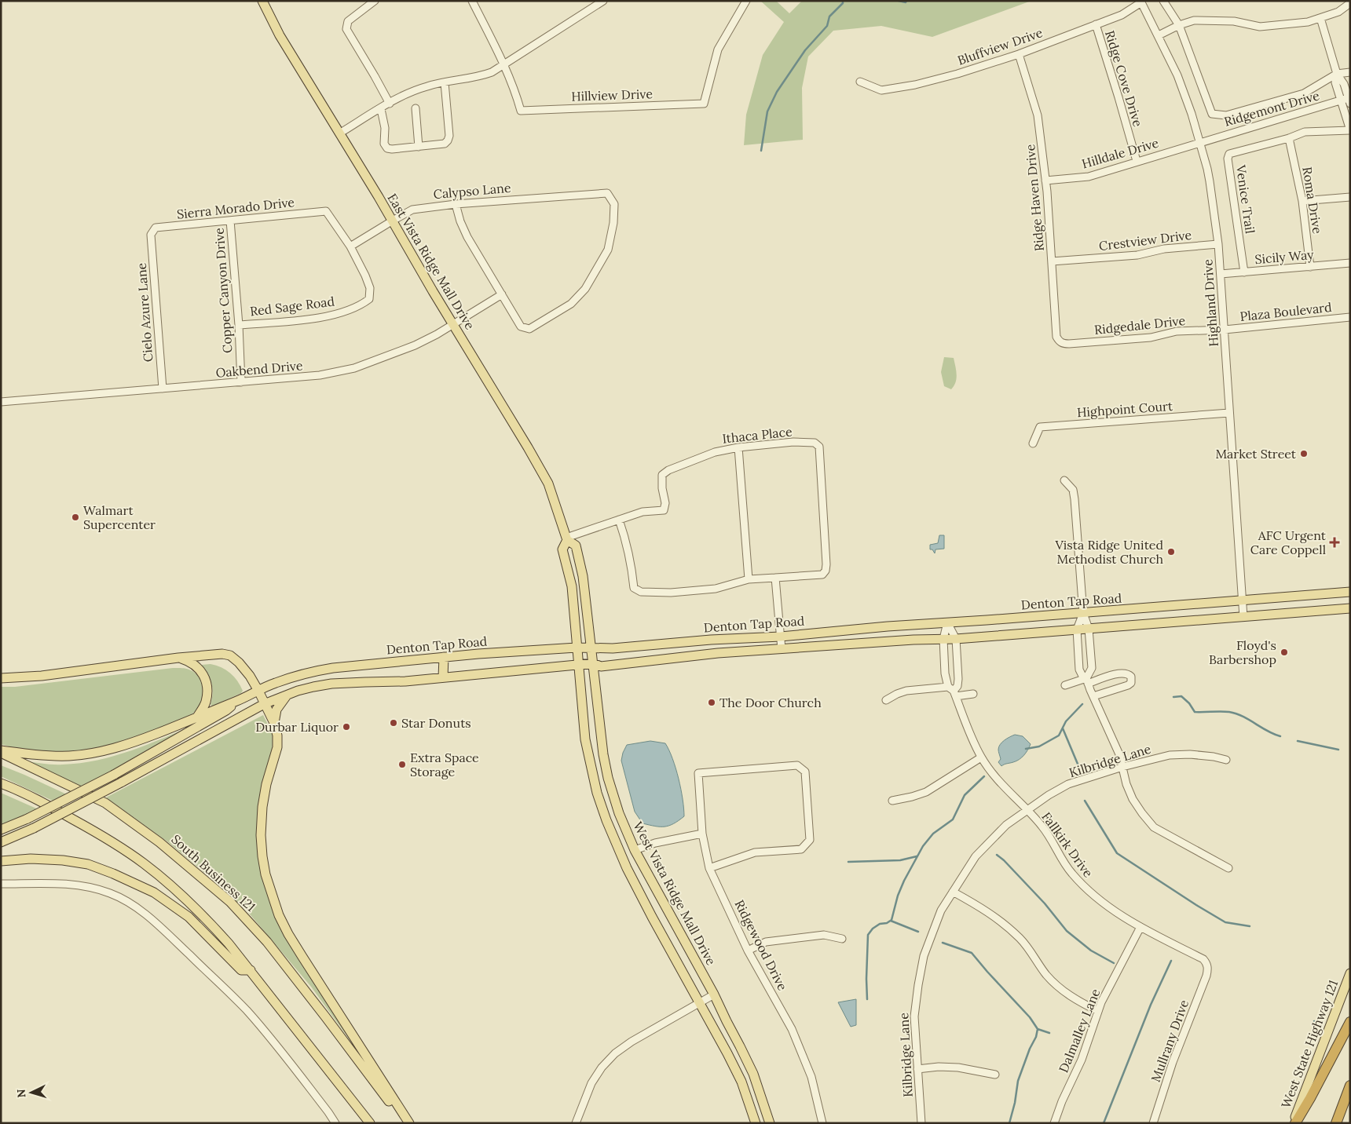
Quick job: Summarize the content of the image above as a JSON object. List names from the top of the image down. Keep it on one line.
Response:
{"streets":{"main road":["East Vista Ridge Mall Drive","Denton Tap Road","South Business 121","West Vista Ridge Mall Drive","West State Highway 121"],"street":["Bluffview Drive","Ridge Cove Drive","Hillview Drive","Ridgemont Drive","Hilldale Drive","Calypso Lane","Ridge Haven Drive","Venice Trail","Roma Drive","Sierra Morado Drive","Crestview Drive","Sicily Way","Copper Canyon Drive","Highland Drive","Red Sage Road","Plaza Boulevard","Cielo Azure Lane","Ridgedale Drive","Oakbend Drive","Highpoint Court","Ithaca Place","Kilbridge Lane","Fallkirk Drive","Ridgewood Drive","Dalmalley Lane","Mullrany Drive"]},"crossings":[["Bluffview Drive","Ridge Cove Drive"],["Bluffview Drive","Ridge Haven Drive"],["Bluffview Drive","Highland Drive"],["Ridge Cove Drive","Hilldale Drive"],["Ridgemont Drive","Hilldale Drive"],["Ridgemont Drive","Highland Drive"],["Hilldale Drive","Ridge Haven Drive"],["Hilldale Drive","Highland Drive"],["Calypso Lane","Sierra Morado Drive"],["Calypso Lane","East Vista Ridge Mall Drive"],["Calypso Lane","Red Sage Road"],["Calypso Lane","Oakbend Drive"],["Ridge Haven Drive","Crestview Drive"],["Ridge Haven Drive","Ridgedale Drive"],["Venice Trail","Roma Drive"],["Venice Trail","Sicily Way"],["Roma Drive","Sicily Way"],["Sierra Morado Drive","Copper Canyon Drive"],["Sierra Morado Drive","Red Sage Road"],["Sierra Morado Drive","Cielo Azure Lane"],["Crestview Drive","Highland Drive"],["Sicily Way","Highland Drive"],["East Vista Ridge Mall Drive","Oakbend Drive"],["East Vista Ridge Mall Drive","Ithaca Place"],["East Vista Ridge Mall Drive","Denton Tap Road"],["East Vista Ridge Mall Drive","West Vista Ridge Mall Drive"],["Copper Canyon Drive","Red Sage Road"],["Copper Canyon Drive","Oakbend Drive"],["Highland Drive","Plaza Boulevard"],["Highland Drive","Ridgedale Drive"],["Highland Drive","Highpoint Court"],["Highland Drive","Denton Tap Road"],["Plaza Boulevard","Ridgedale Drive"],["Cielo Azure Lane","Oakbend Drive"],["Denton Tap Road","Fallkirk Drive"],["Denton Tap Road","West Vista Ridge Mall Drive"],["Kilbridge Lane","Fallkirk Drive"],["Fallkirk Drive","Dalmalley Lane"],["Fallkirk Drive","Mullrany Drive"]],"places":{"other":["Market Street","Walmart Supercenter","Vista Ridge United Methodist Church","Floyd's Barbershop","The Door Church","Star Donuts","Durbar Liquor","Extra Space Storage"],"health":["AFC Urgent Care Coppell"]},"north":"left"}
